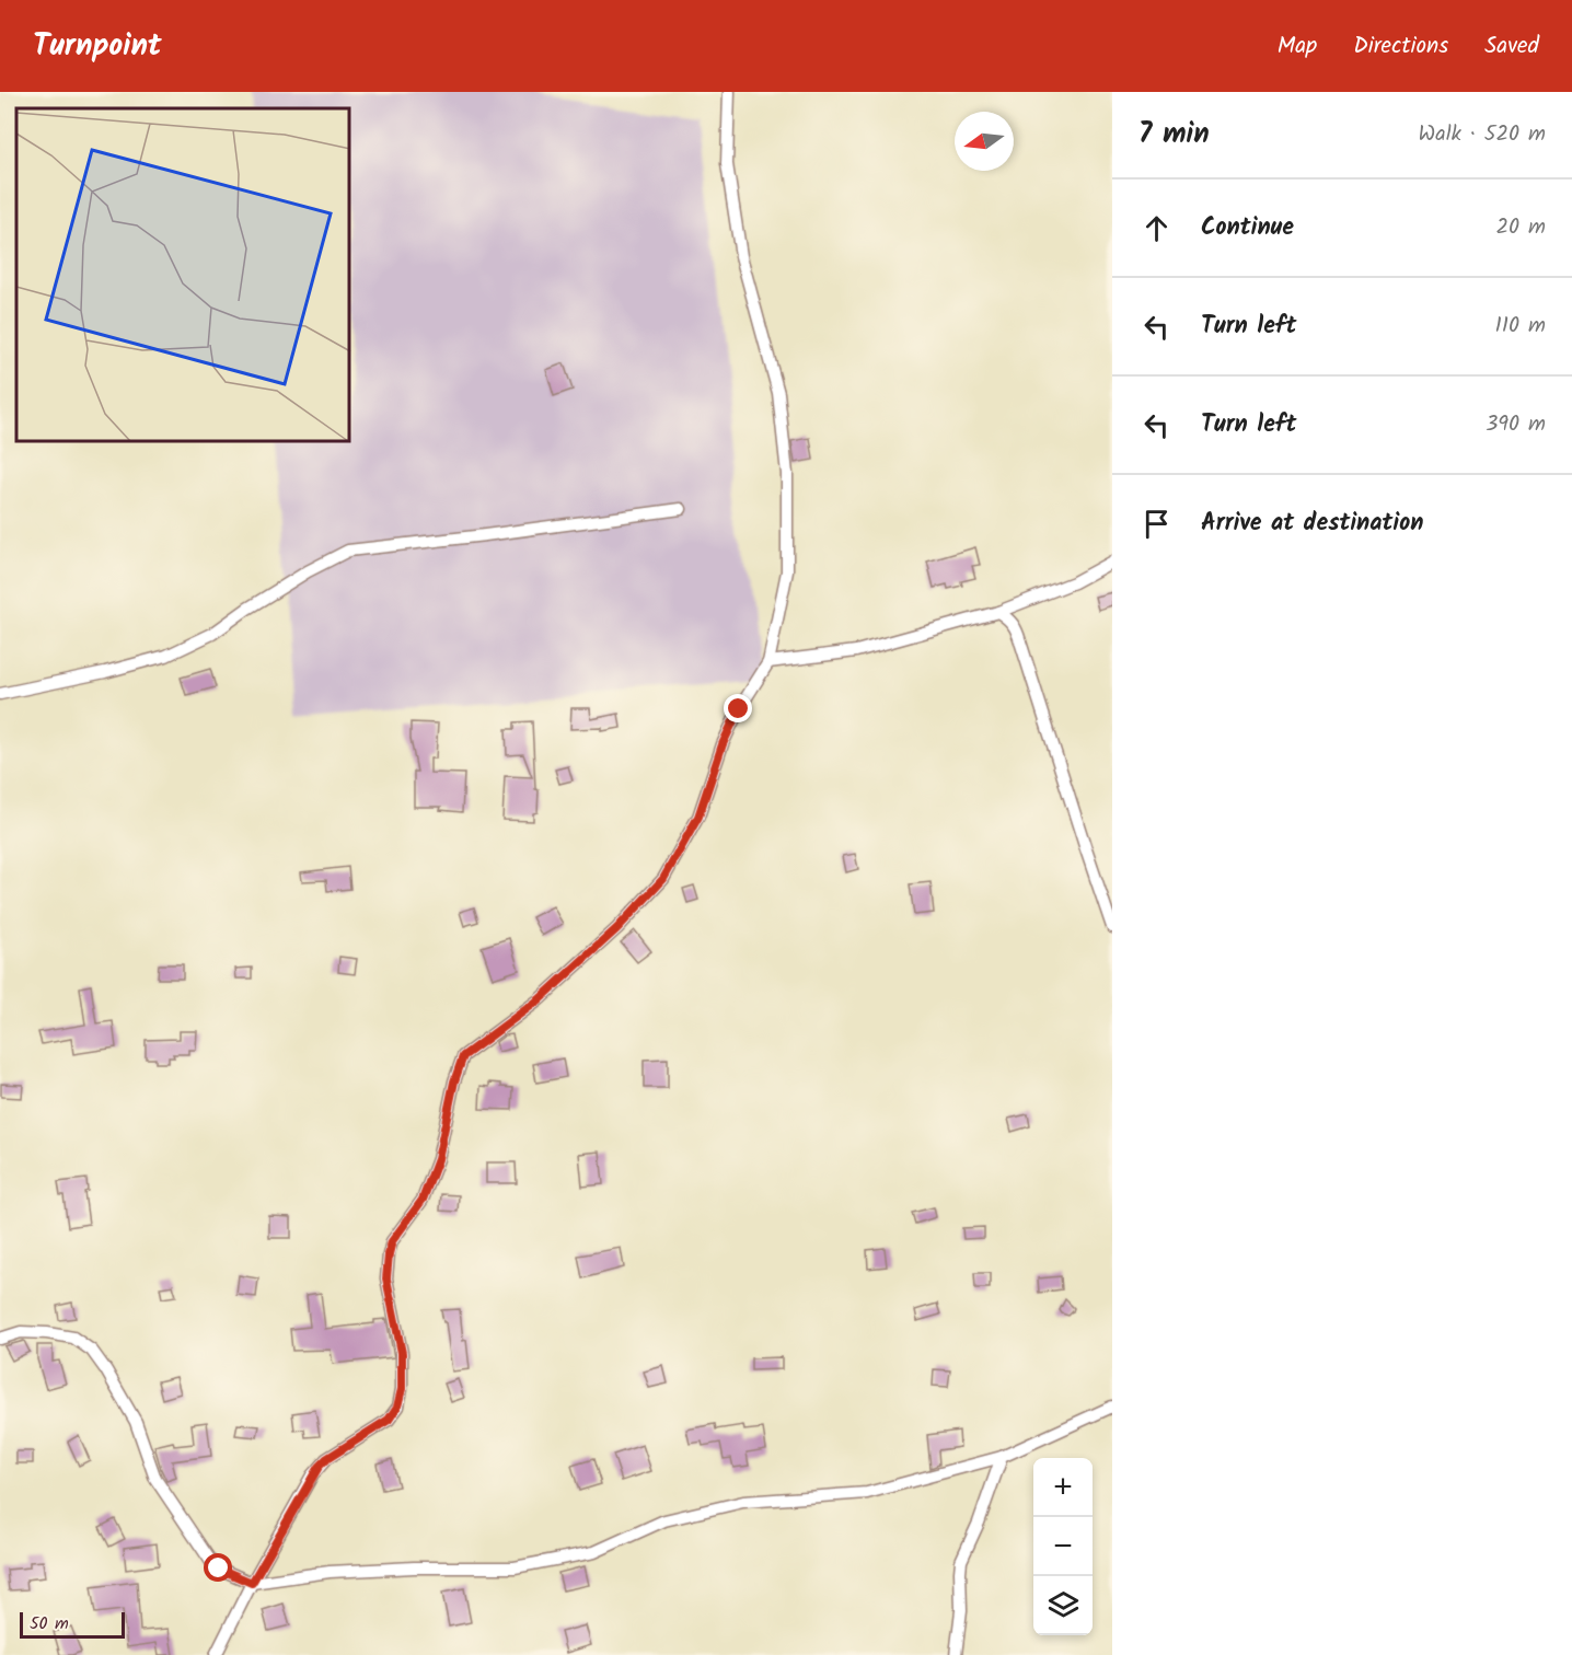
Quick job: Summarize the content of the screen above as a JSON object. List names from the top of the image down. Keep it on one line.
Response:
{"scale_bar":"50 m","north":"left","page":{"header":"Turnpoint","nav":["Map","Directions","Saved"],"heading":["7 min","Walk · 520 m"],"list":[["Continue","20 m"],["Turn left","110 m"],["Turn left","390 m"],"Arrive at destination"],"map_buttons":["+","−"],"scale":"50 m"}}
